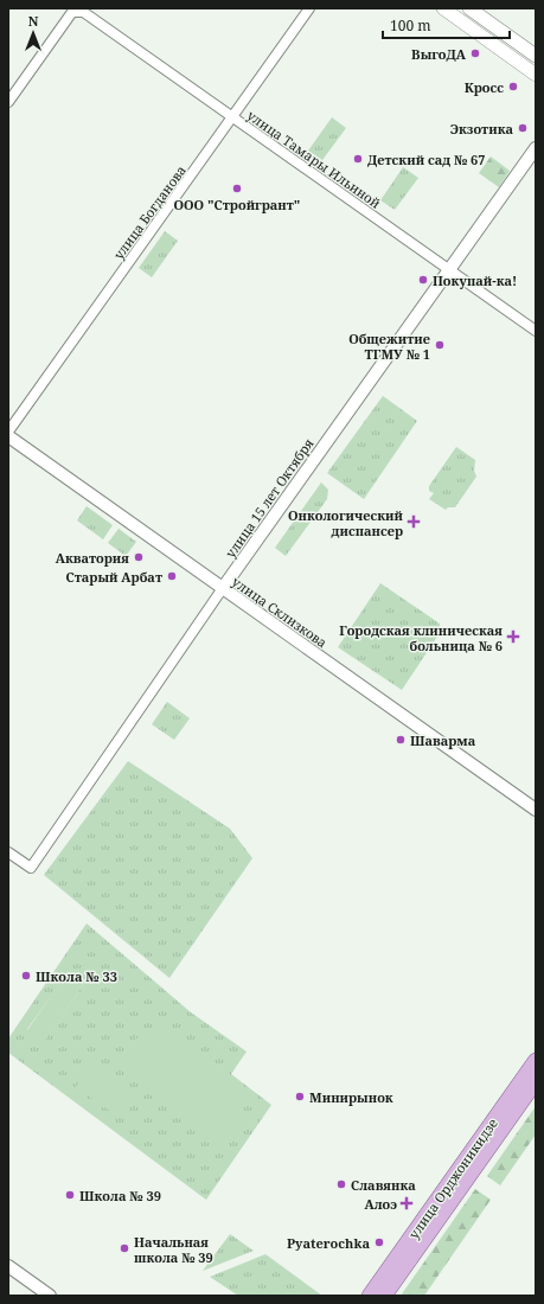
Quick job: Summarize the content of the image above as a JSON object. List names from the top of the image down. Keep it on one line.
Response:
{"streets":{"main road":["улица Орджоникидзе"],"street":["улица Тамары Ильиной","улица Богданова","улица 15 лет Октября","улица Склизкова"]},"crossings":[["улица Тамары Ильиной","улица Богданова"],["улица Тамары Ильиной","улица 15 лет Октября"],["улица 15 лет Октября","улица Склизкова"]],"places":{"other":["ВыгоДА","Кросс","Экзотика","Детский сад № 67","ООО \"Стройгрант\"","Покупай-ка!","Общежитие ТГМУ № 1","Акватория","Старый Арбат","Шаварма","Школа № 33","Минирынок","Славянка","Школа № 39","Pyaterochka","Начальная школа № 39"],"health":["Онкологический диспансер","Городская клиническая больница № 6","Алоэ"]},"scale_bar":"100 m","north":"top"}
